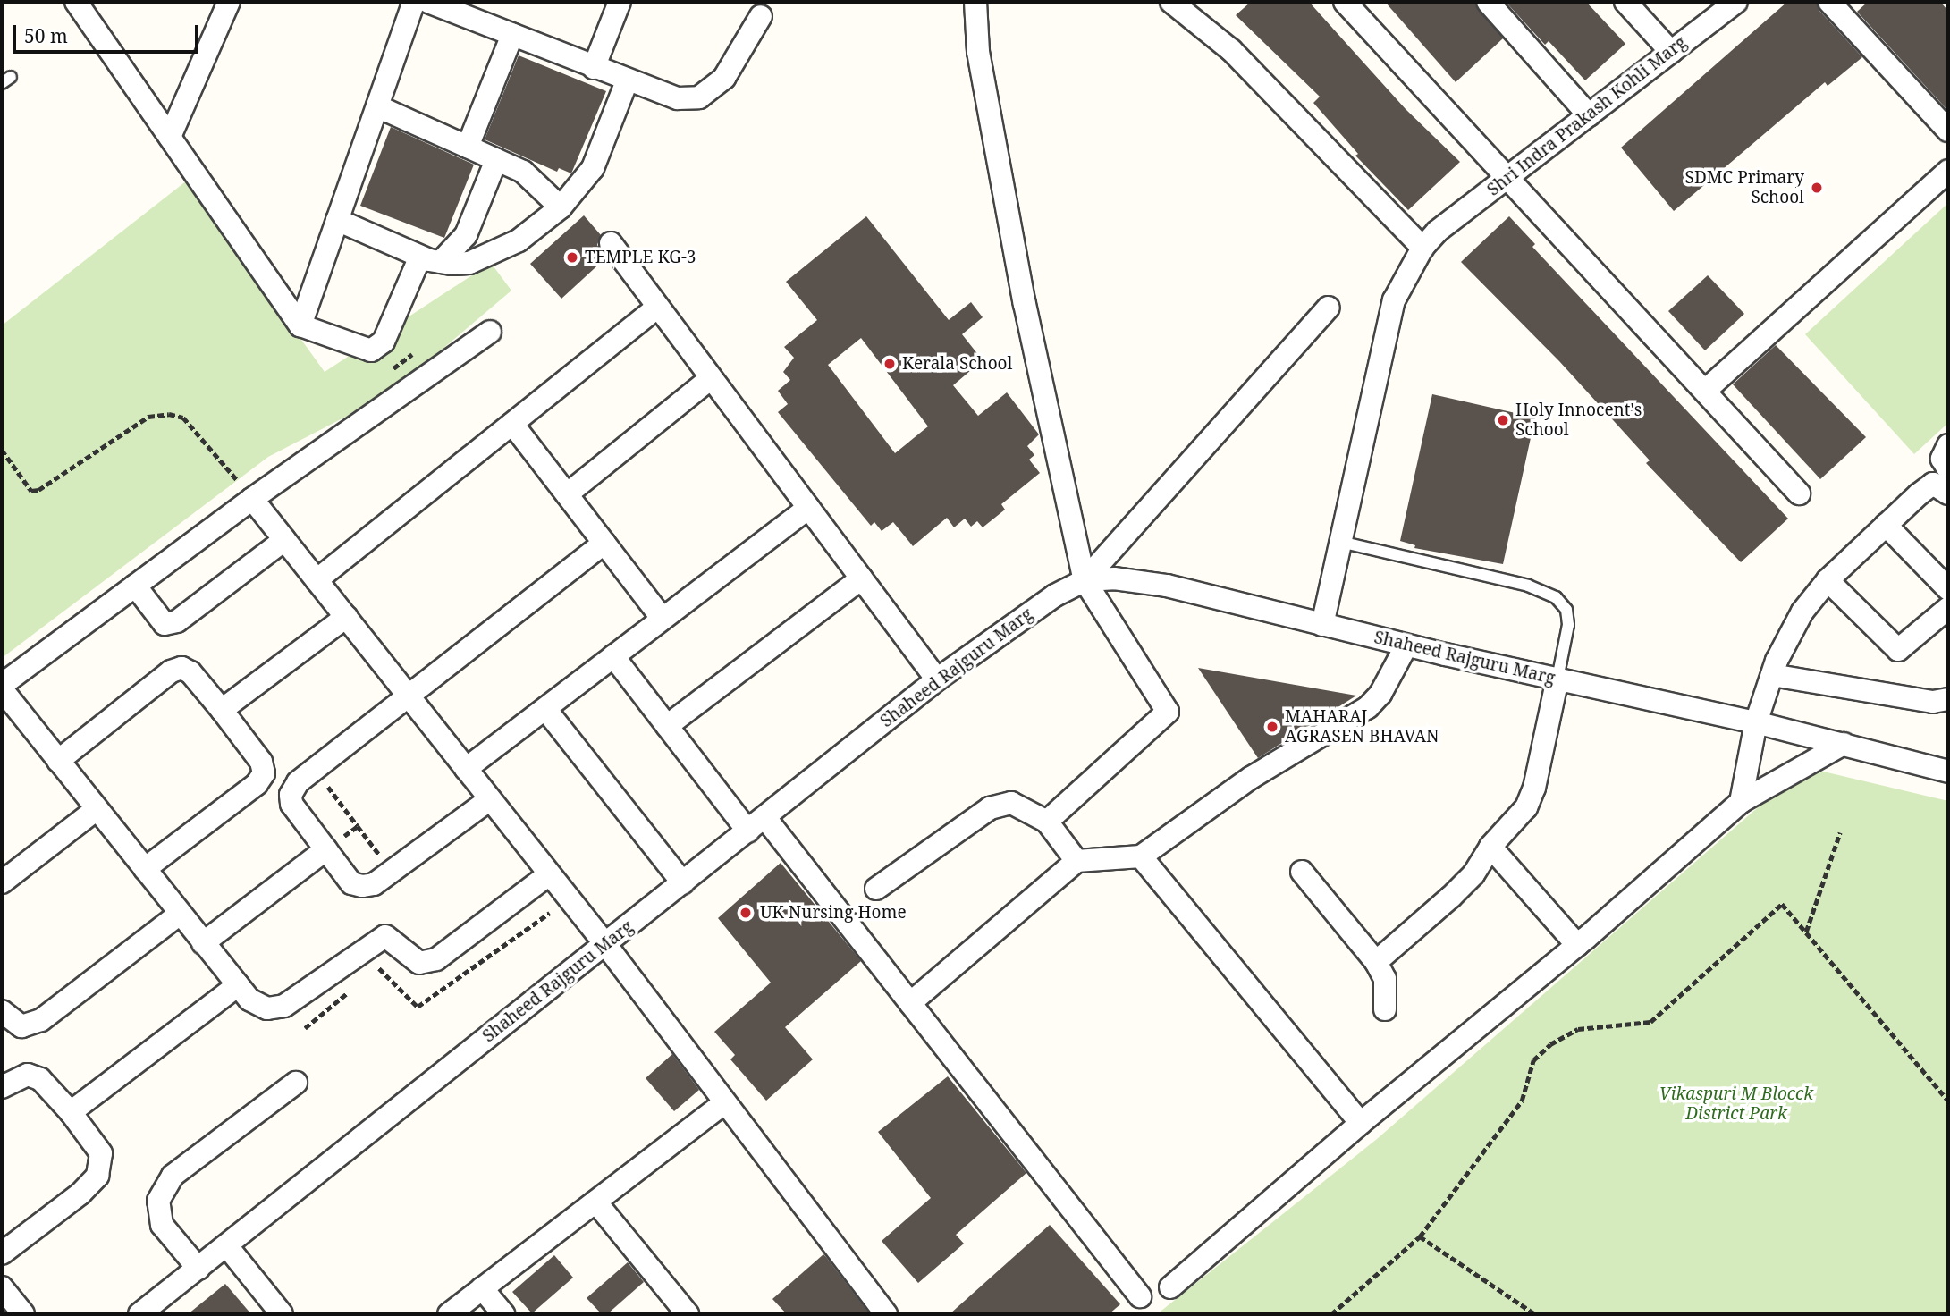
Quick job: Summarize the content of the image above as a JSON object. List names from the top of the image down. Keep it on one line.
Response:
{"streets":{"street":["Shri Indra Prakash Kohli Marg","Shaheed Rajguru Marg"]},"parks":["Vikaspuri M Blocck District Park"],"places":["SDMC Primary School","TEMPLE KG-3","Kerala School","Holy Innocent's School","MAHARAJ AGRASEN BHAVAN","UK Nursing Home"],"scale_bar":"50 m"}
